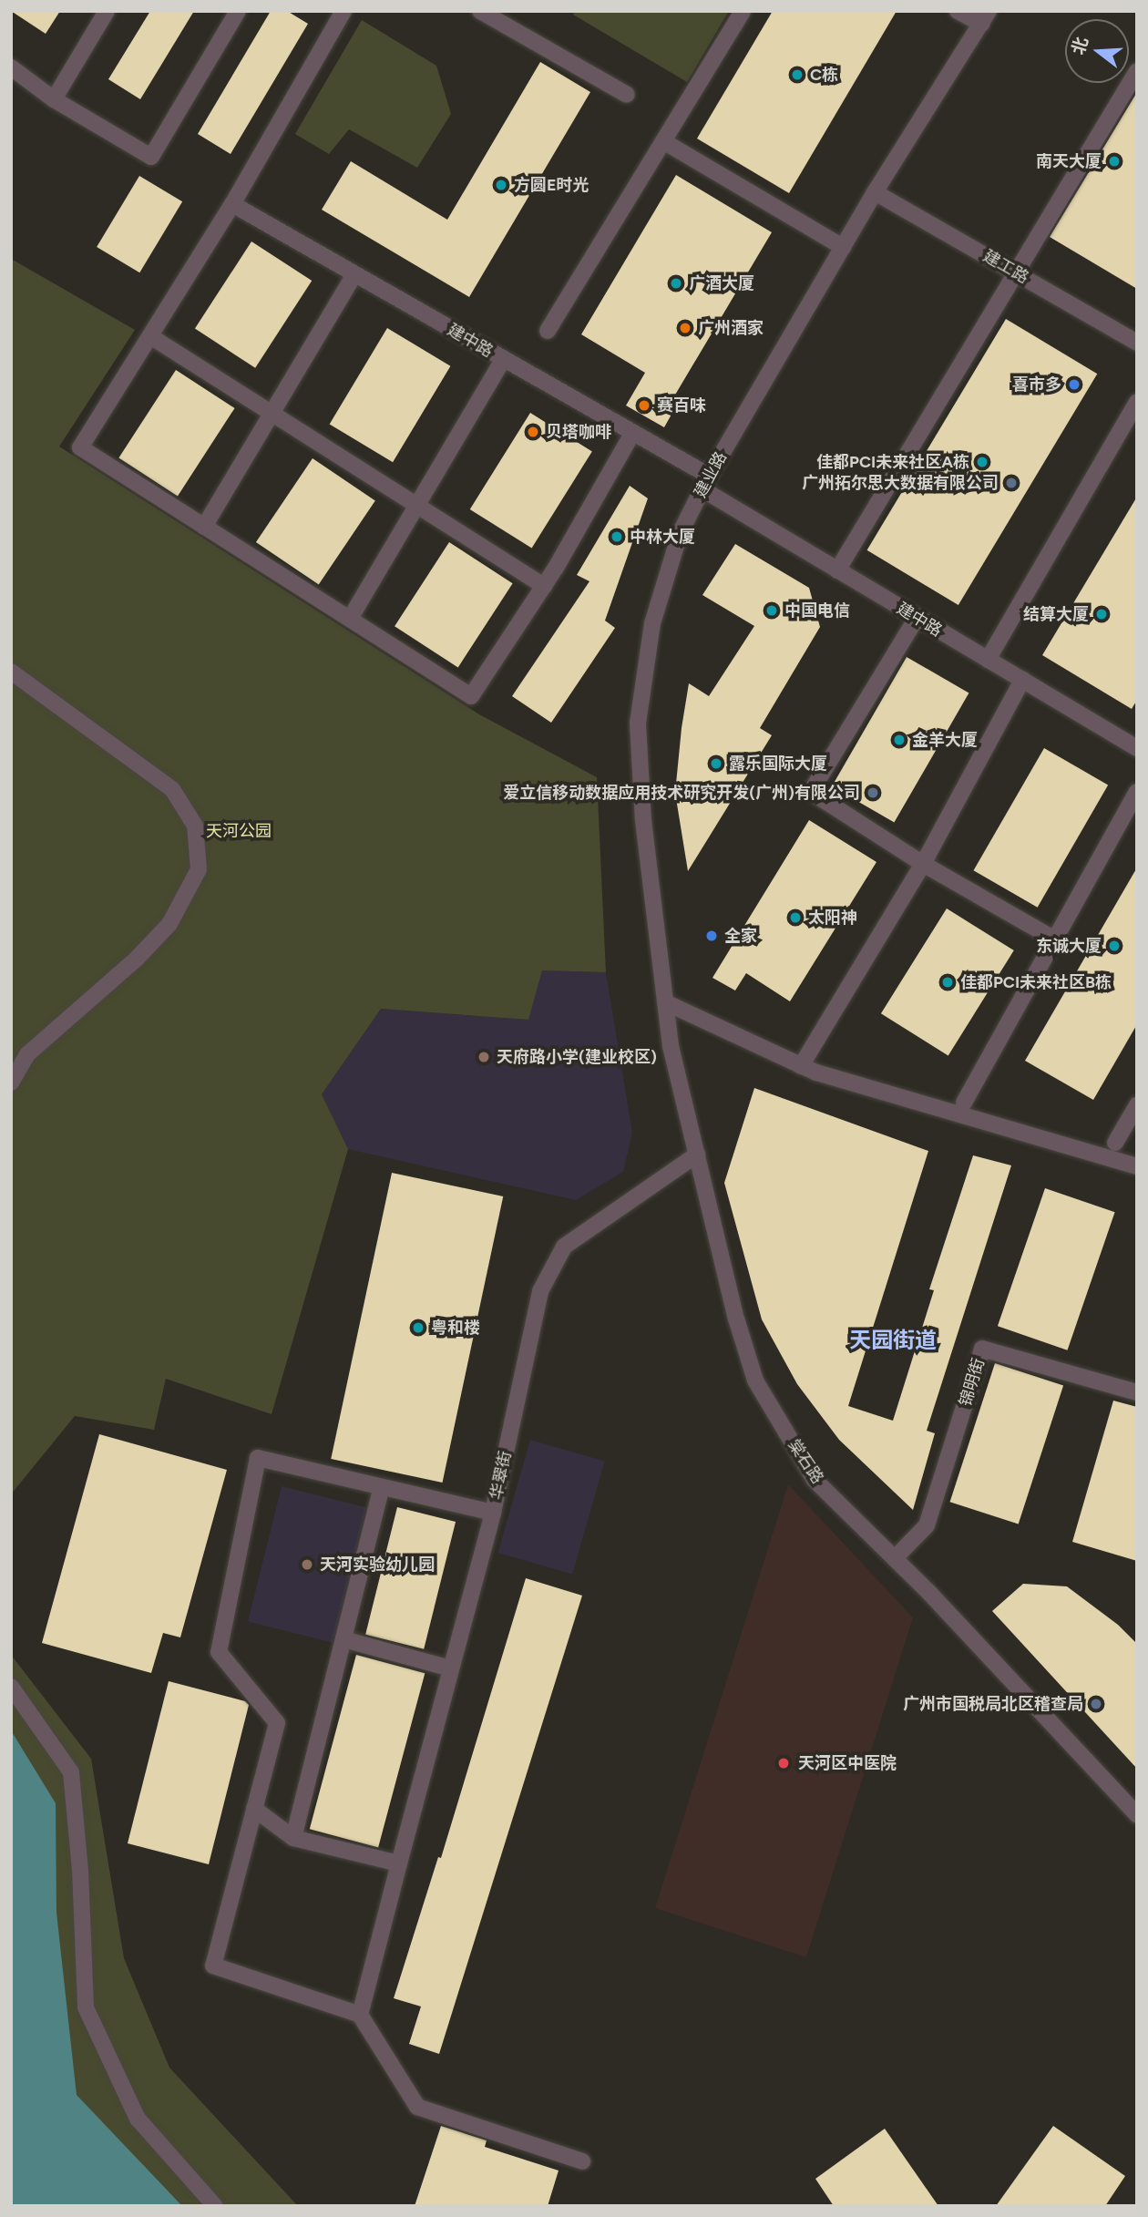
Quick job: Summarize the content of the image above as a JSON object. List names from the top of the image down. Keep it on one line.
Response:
{"streets":{"street":["建工路","建中路","建业路","锦明街","棠石路","华翠街"]},"crossings":[["建工路","建业路"],["建中路","建业路"],["建业路","棠石路"],["锦明街","棠石路"],["棠石路","华翠街"]],"districts":["天园街道"],"parks":["天河公园"],"places":["C栋","南天大厦","方圆E时光","广酒大厦","广州酒家","喜市多","赛百味","贝塔咖啡","佳都PCI未来社区A栋","广州拓尔思大数据有限公司","中林大厦","中国电信","结算大厦","金羊大厦","露乐国际大厦","爱立信移动数据应用技术研究开发(广州)有限公司","太阳神","全家","东诚大厦","佳都PCI未来社区B栋","天府路小学(建业校区)","粤和楼","天河实验幼儿园","广州市国税局北区稽查局","天河区中医院"],"north":"left"}
